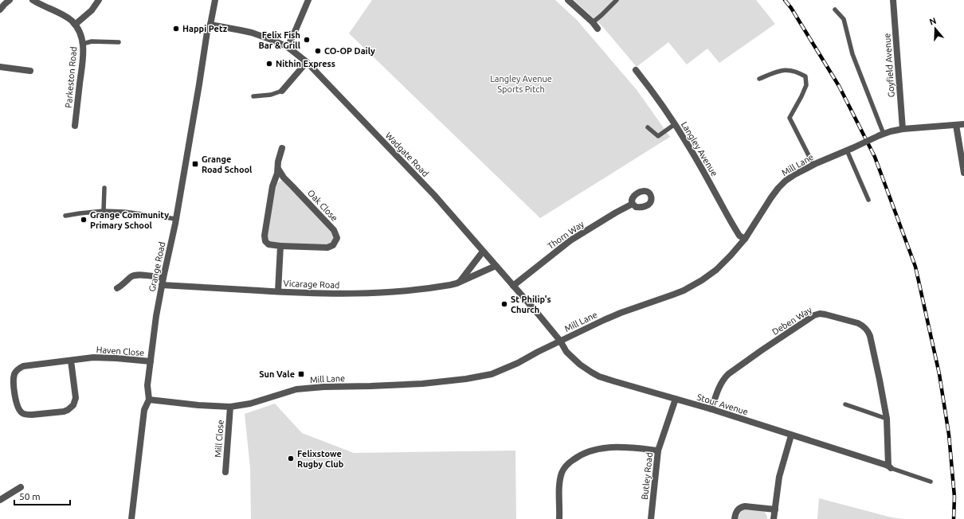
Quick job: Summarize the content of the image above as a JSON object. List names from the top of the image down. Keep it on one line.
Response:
{"streets":{"street":["Goyfield Avenue","Parkeston Road","Langley Avenue","Wadgate Road","Mill Lane","Oak Close","Thorn Way","Grange Road","Vicarage Road","Deben Way","Haven Close","Stour Avenue","Mill Close","Butley Road"]},"crossings":[["Goyfield Avenue","Mill Lane"],["Langley Avenue","Mill Lane"],["Wadgate Road","Mill Lane"],["Wadgate Road","Thorn Way"],["Wadgate Road","Grange Road"],["Wadgate Road","Vicarage Road"],["Wadgate Road","Stour Avenue"],["Mill Lane","Grange Road"],["Mill Lane","Stour Avenue"],["Mill Lane","Mill Close"],["Grange Road","Vicarage Road"],["Grange Road","Haven Close"],["Deben Way","Stour Avenue"],["Stour Avenue","Butley Road"]],"parks":["Langley Avenue Sports Pitch"],"places":{"other":["Happi Petz","Felix Fish Bar & Grill","CO-OP Daily","Nithin Express","Grange Community Primary School","St Philip's Church","Felixstowe Rugby Club"],"transit":["Grange Road School","Sun Vale"]},"scale_bar":"50 m","north":"top"}
